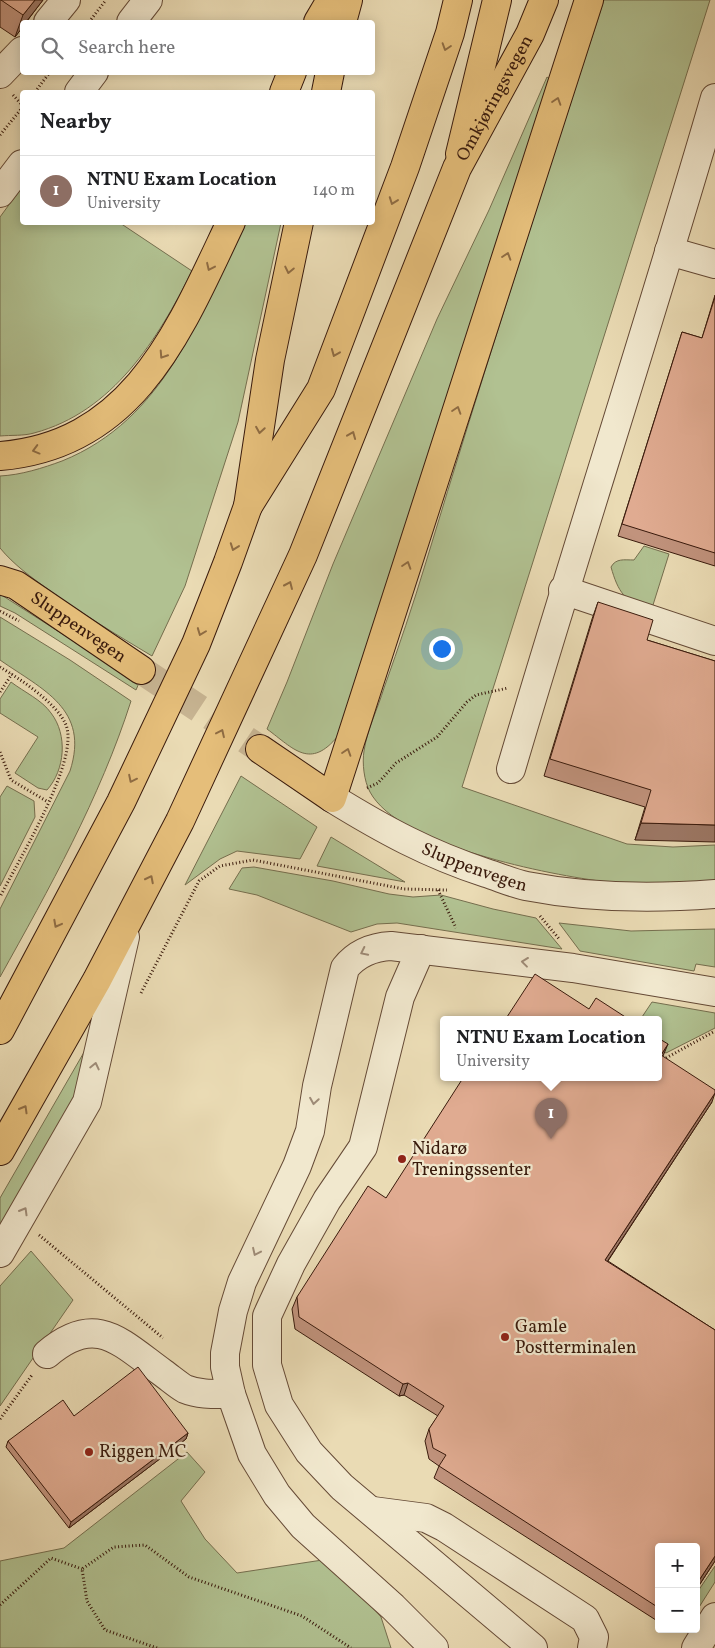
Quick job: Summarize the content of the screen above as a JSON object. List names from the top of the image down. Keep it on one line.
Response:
{"streets":{"main road":["Omkjøringsvegen","Sluppenvegen"]},"places":["Nidarø Treningssenter","Gamle Postterminalen","Riggen MC"],"page":{"search":"Search here","heading":"Nearby","list":[{"mark":"1","name":"NTNU Exam Location","note":"University","value":"140 m"}],"popup":["NTNU Exam Location","University"],"pins":"1","map_buttons":["+","−"]}}
